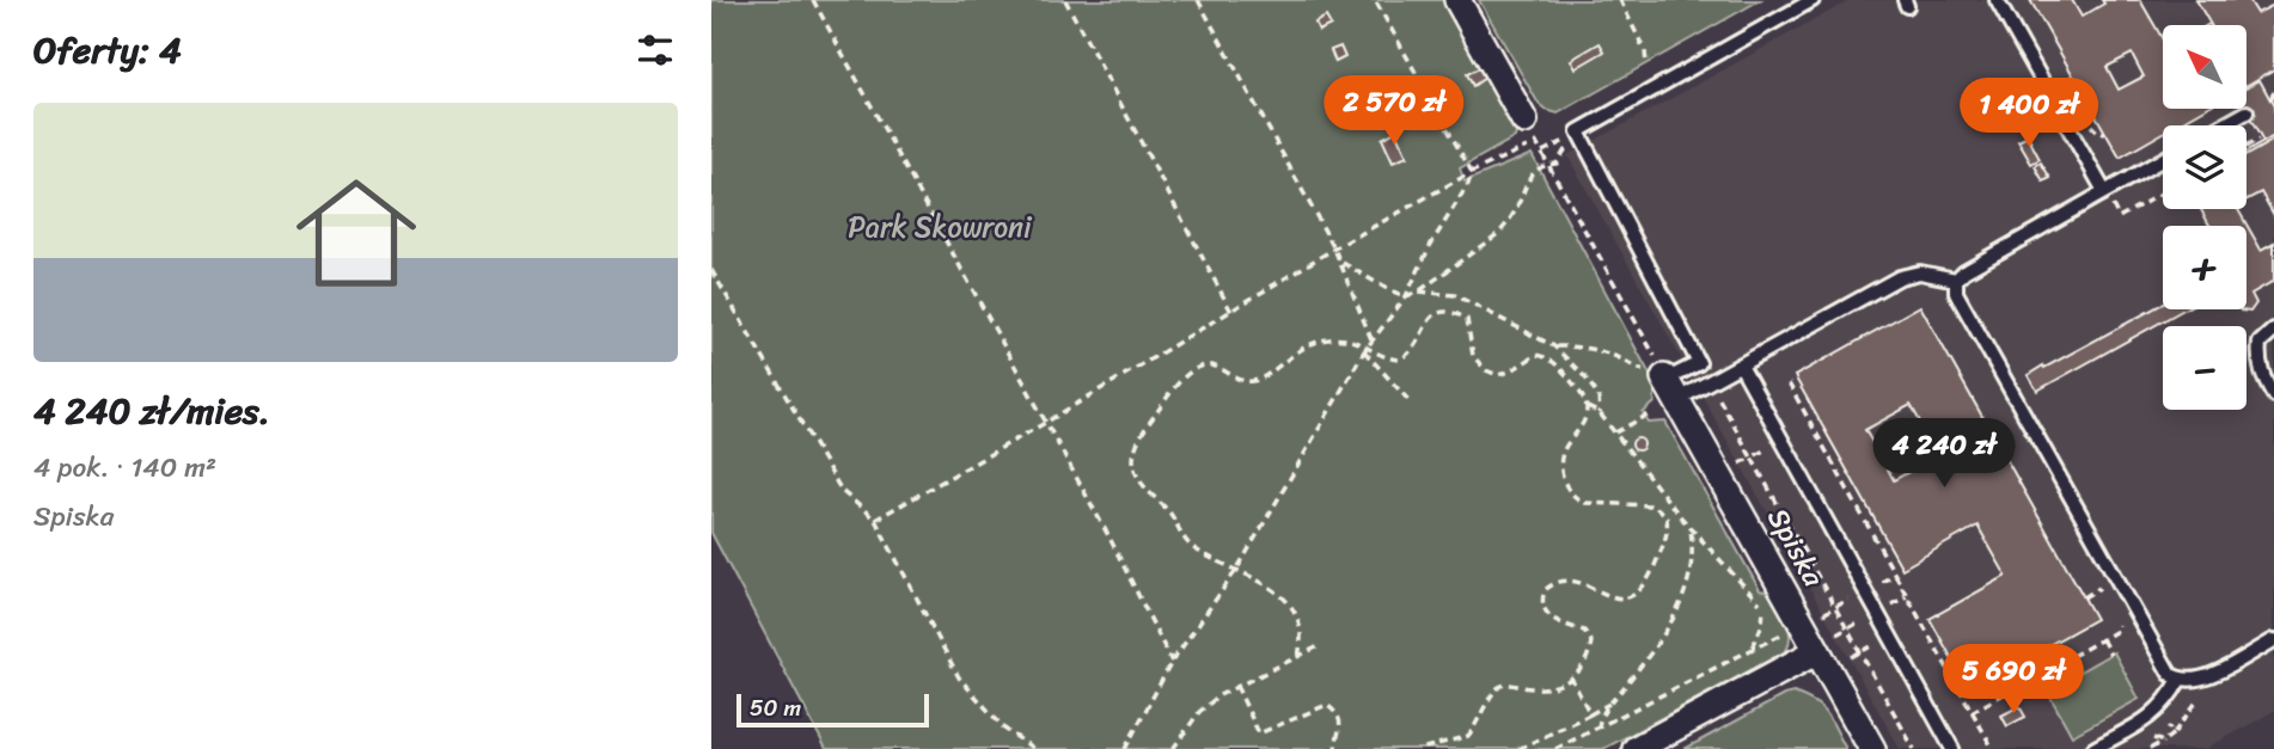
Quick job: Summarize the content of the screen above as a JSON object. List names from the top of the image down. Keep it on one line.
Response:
{"streets":{"street":["Spiska"]},"parks":["Park Skowroni"],"scale_bar":"50 m","north":"top left","page":{"heading":"Oferty: 4","map_buttons":["+","−"],"price":["2 570 zł","1 400 zł","4 240 zł","5 690 zł"],"list":[{"name":"4 240 zł/mies.","note":"4 pok. · 140 m² · Spiska"}],"scale":"50 m"}}
